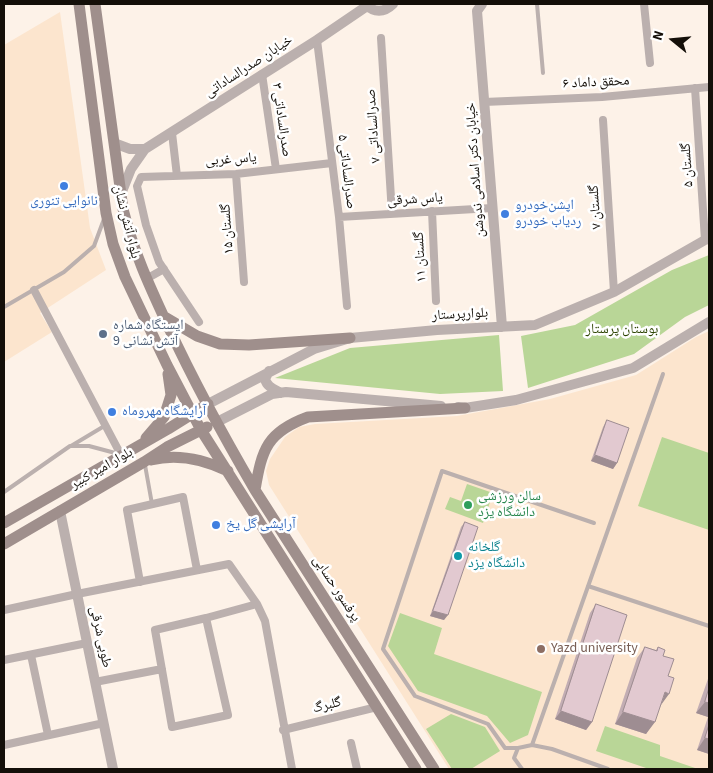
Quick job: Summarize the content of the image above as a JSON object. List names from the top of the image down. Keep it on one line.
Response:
{"streets":{"main road":["بلوار آتش نشان","بلوار امیر کبیر","پرفسور حسابی"],"street":["خیابان صدرالساداتی","محقق داماد ۶","صدرالساداتی ۳","صدرالساداتی ۷","یاس غربی","گلستان ۵","خيابان دکتر اسلامی ندوشن","صدرالساداتی ۵","یاس شرقی","گلستان ۷","گلستان ۱۵","گلستان ۱۱","بلوارپرستار","طوبی شرقی","گلبرگ"]},"crossings":[["خیابان صدرالساداتی","صدرالساداتی ۳"],["خیابان صدرالساداتی","صدرالساداتی ۵"],["محقق داماد ۶","گلستان ۵"],["محقق داماد ۶","خيابان دکتر اسلامی ندوشن"],["صدرالساداتی ۳","یاس غربی"],["صدرالساداتی ۷","یاس شرقی"],["یاس غربی","صدرالساداتی ۵"],["یاس غربی","گلستان ۱۵"],["گلستان ۵","بلوارپرستار"],["خيابان دکتر اسلامی ندوشن","یاس شرقی"],["خيابان دکتر اسلامی ندوشن","بلوارپرستار"],["صدرالساداتی ۵","یاس شرقی"],["یاس شرقی","گلستان ۱۱"],["گلستان ۷","بلوارپرستار"],["بلوار آتش نشان","بلوارپرستار"],["بلوار آتش نشان","بلوار امیر کبیر"],["بلوار آتش نشان","پرفسور حسابی"],["بلوارپرستار","بلوار امیر کبیر"],["بلوار امیر کبیر","پرفسور حسابی"],["بلوار امیر کبیر","طوبی شرقی"],["پرفسور حسابی","گلبرگ"]],"parks":["بوستان پرستار"],"places":["نانوایی تنوری","اپشن‌خودرو ردیاب خودرو","ایستگاه شماره 9 آتش نشانی","آرایشگاه مهروماه","سالن ورزشی دانشگاه یزد","آرایشی گل یخ","گلخانه دانشگاه یزد","Yazd university"],"north":"left"}
